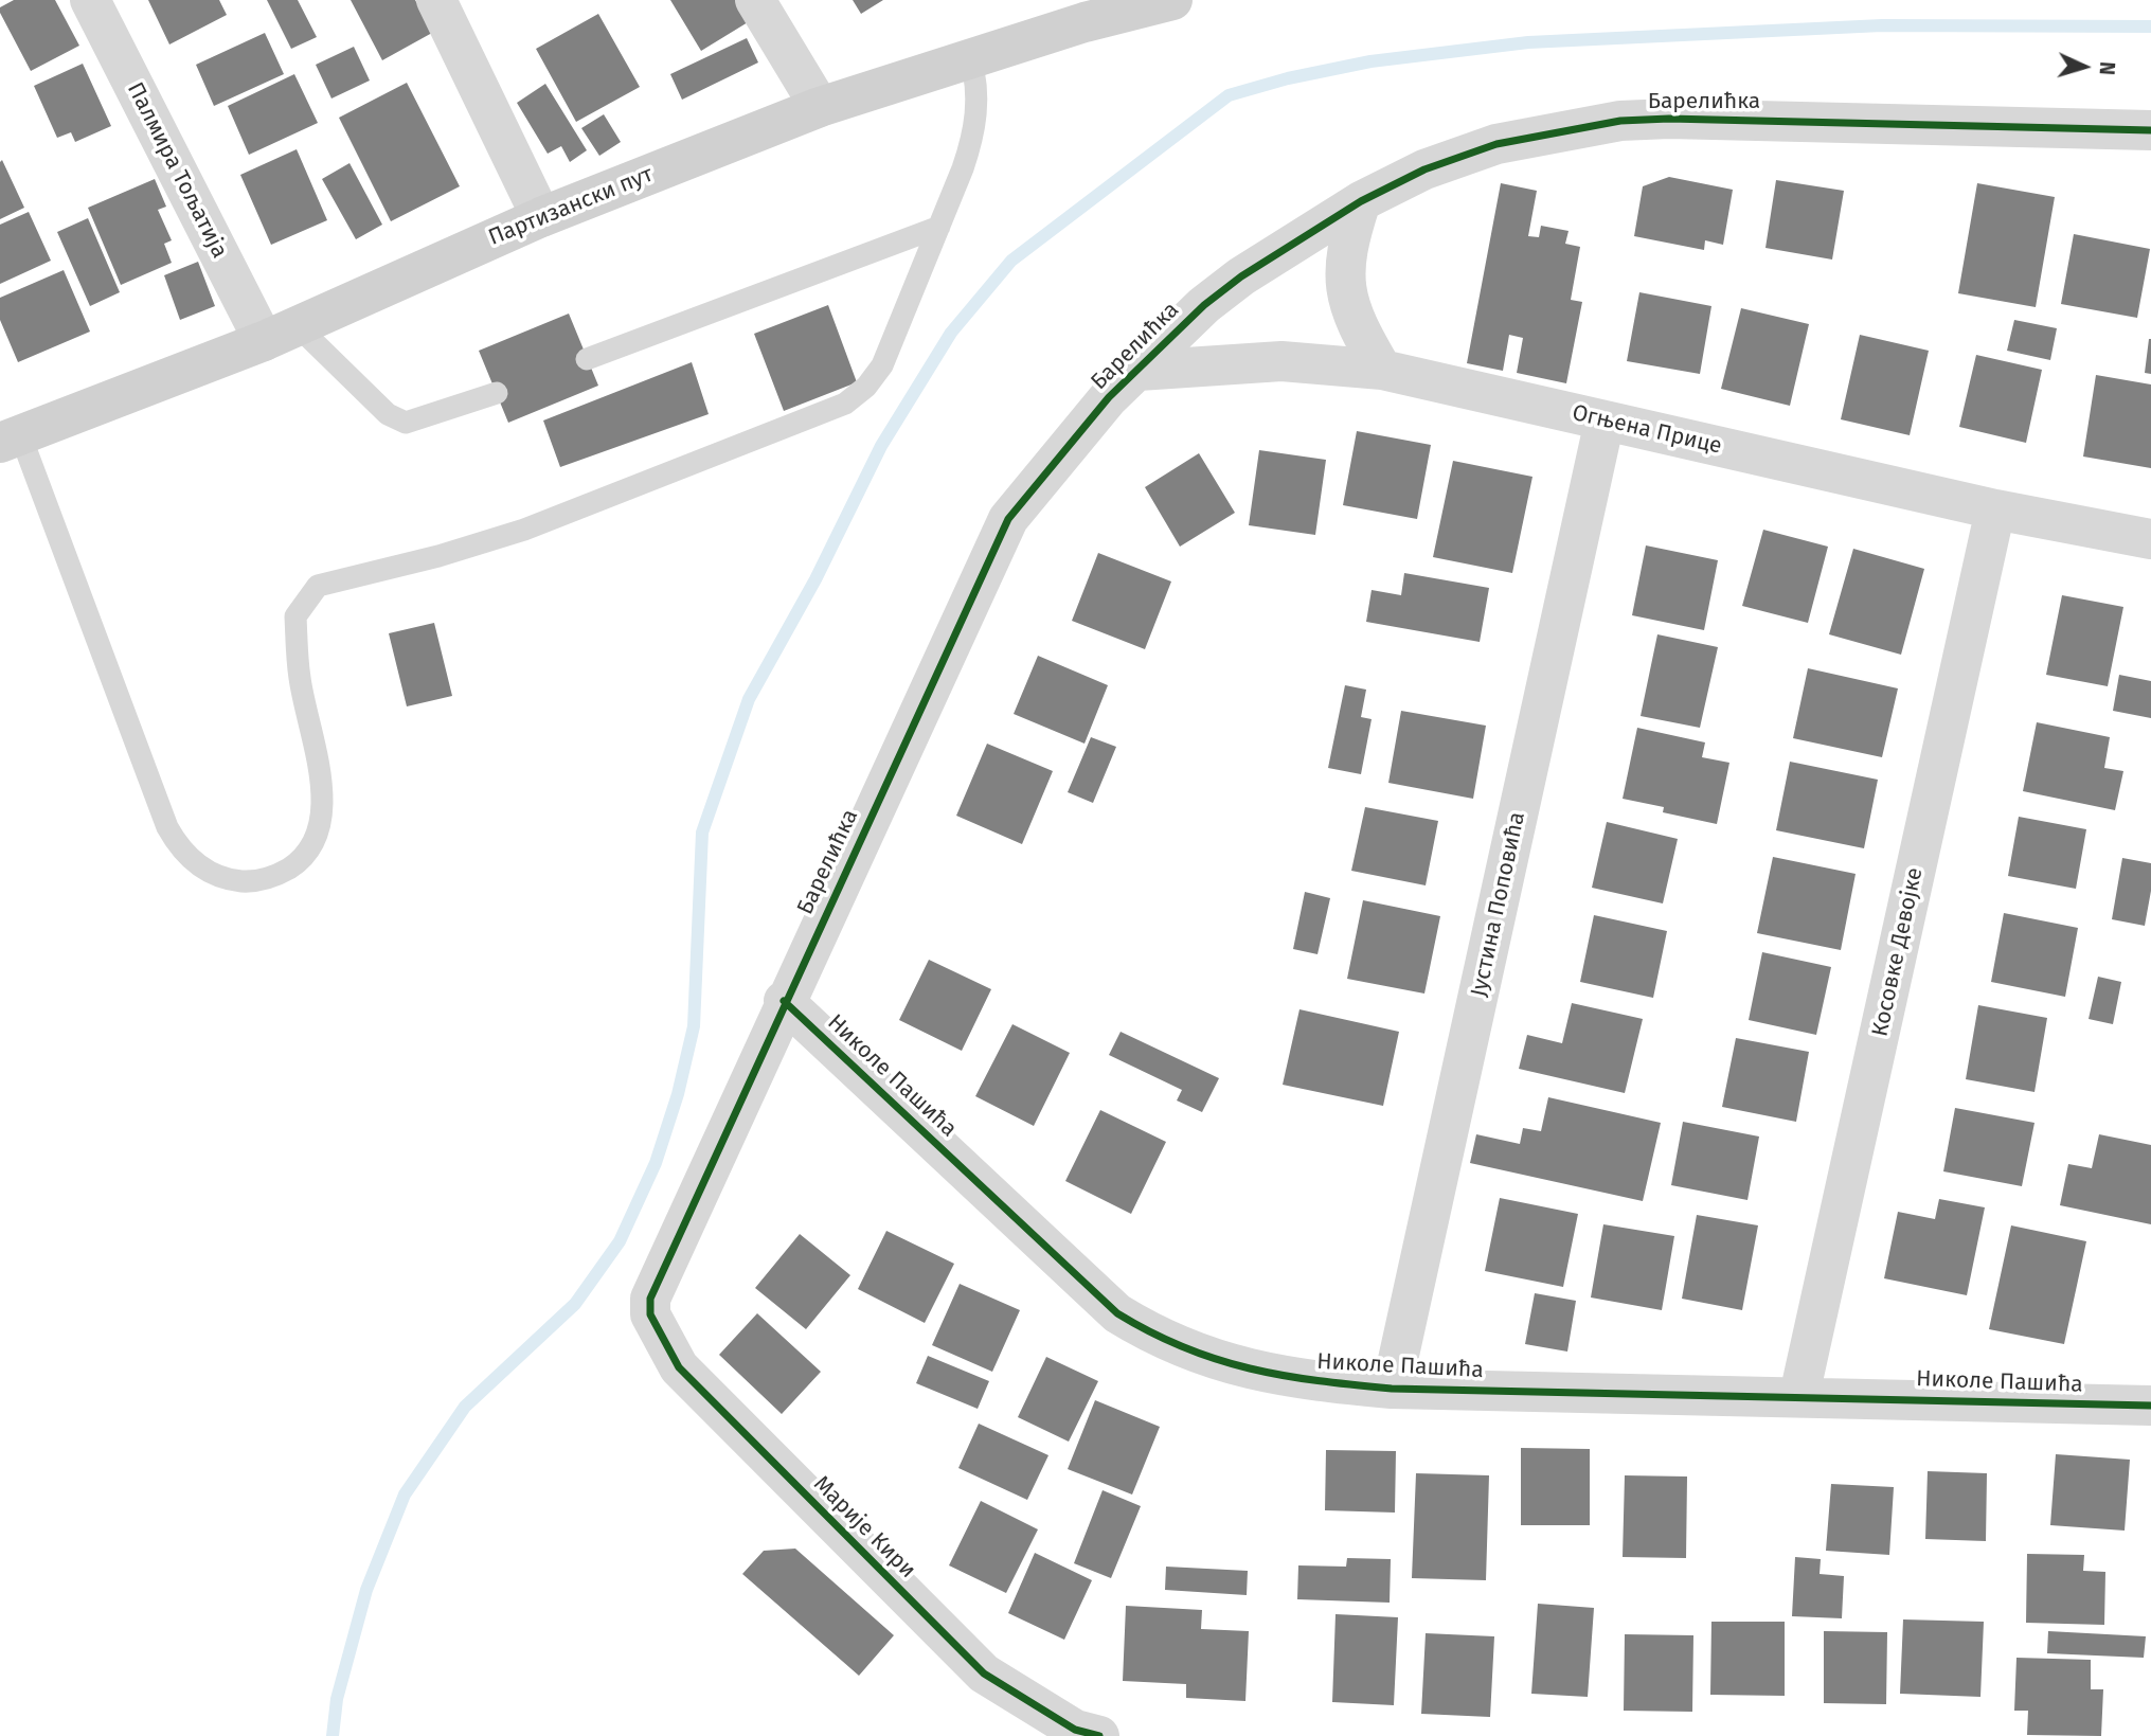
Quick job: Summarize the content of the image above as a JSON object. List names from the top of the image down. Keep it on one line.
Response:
{"streets":{"main road":["Партизански пут"],"street":["Барелићка","Палмира Тољатија","Огњена Прице","Јустина Поповића","Косовке Девојке","Николе Пашића","Марије Кири"]},"crossings":[["Барелићка","Огњена Прице"],["Барелићка","Николе Пашића"],["Барелићка","Марије Кири"],["Палмира Тољатија","Партизански пут"],["Огњена Прице","Јустина Поповића"],["Огњена Прице","Косовке Девојке"],["Јустина Поповића","Николе Пашића"],["Косовке Девојке","Николе Пашића"]],"north":"right"}
